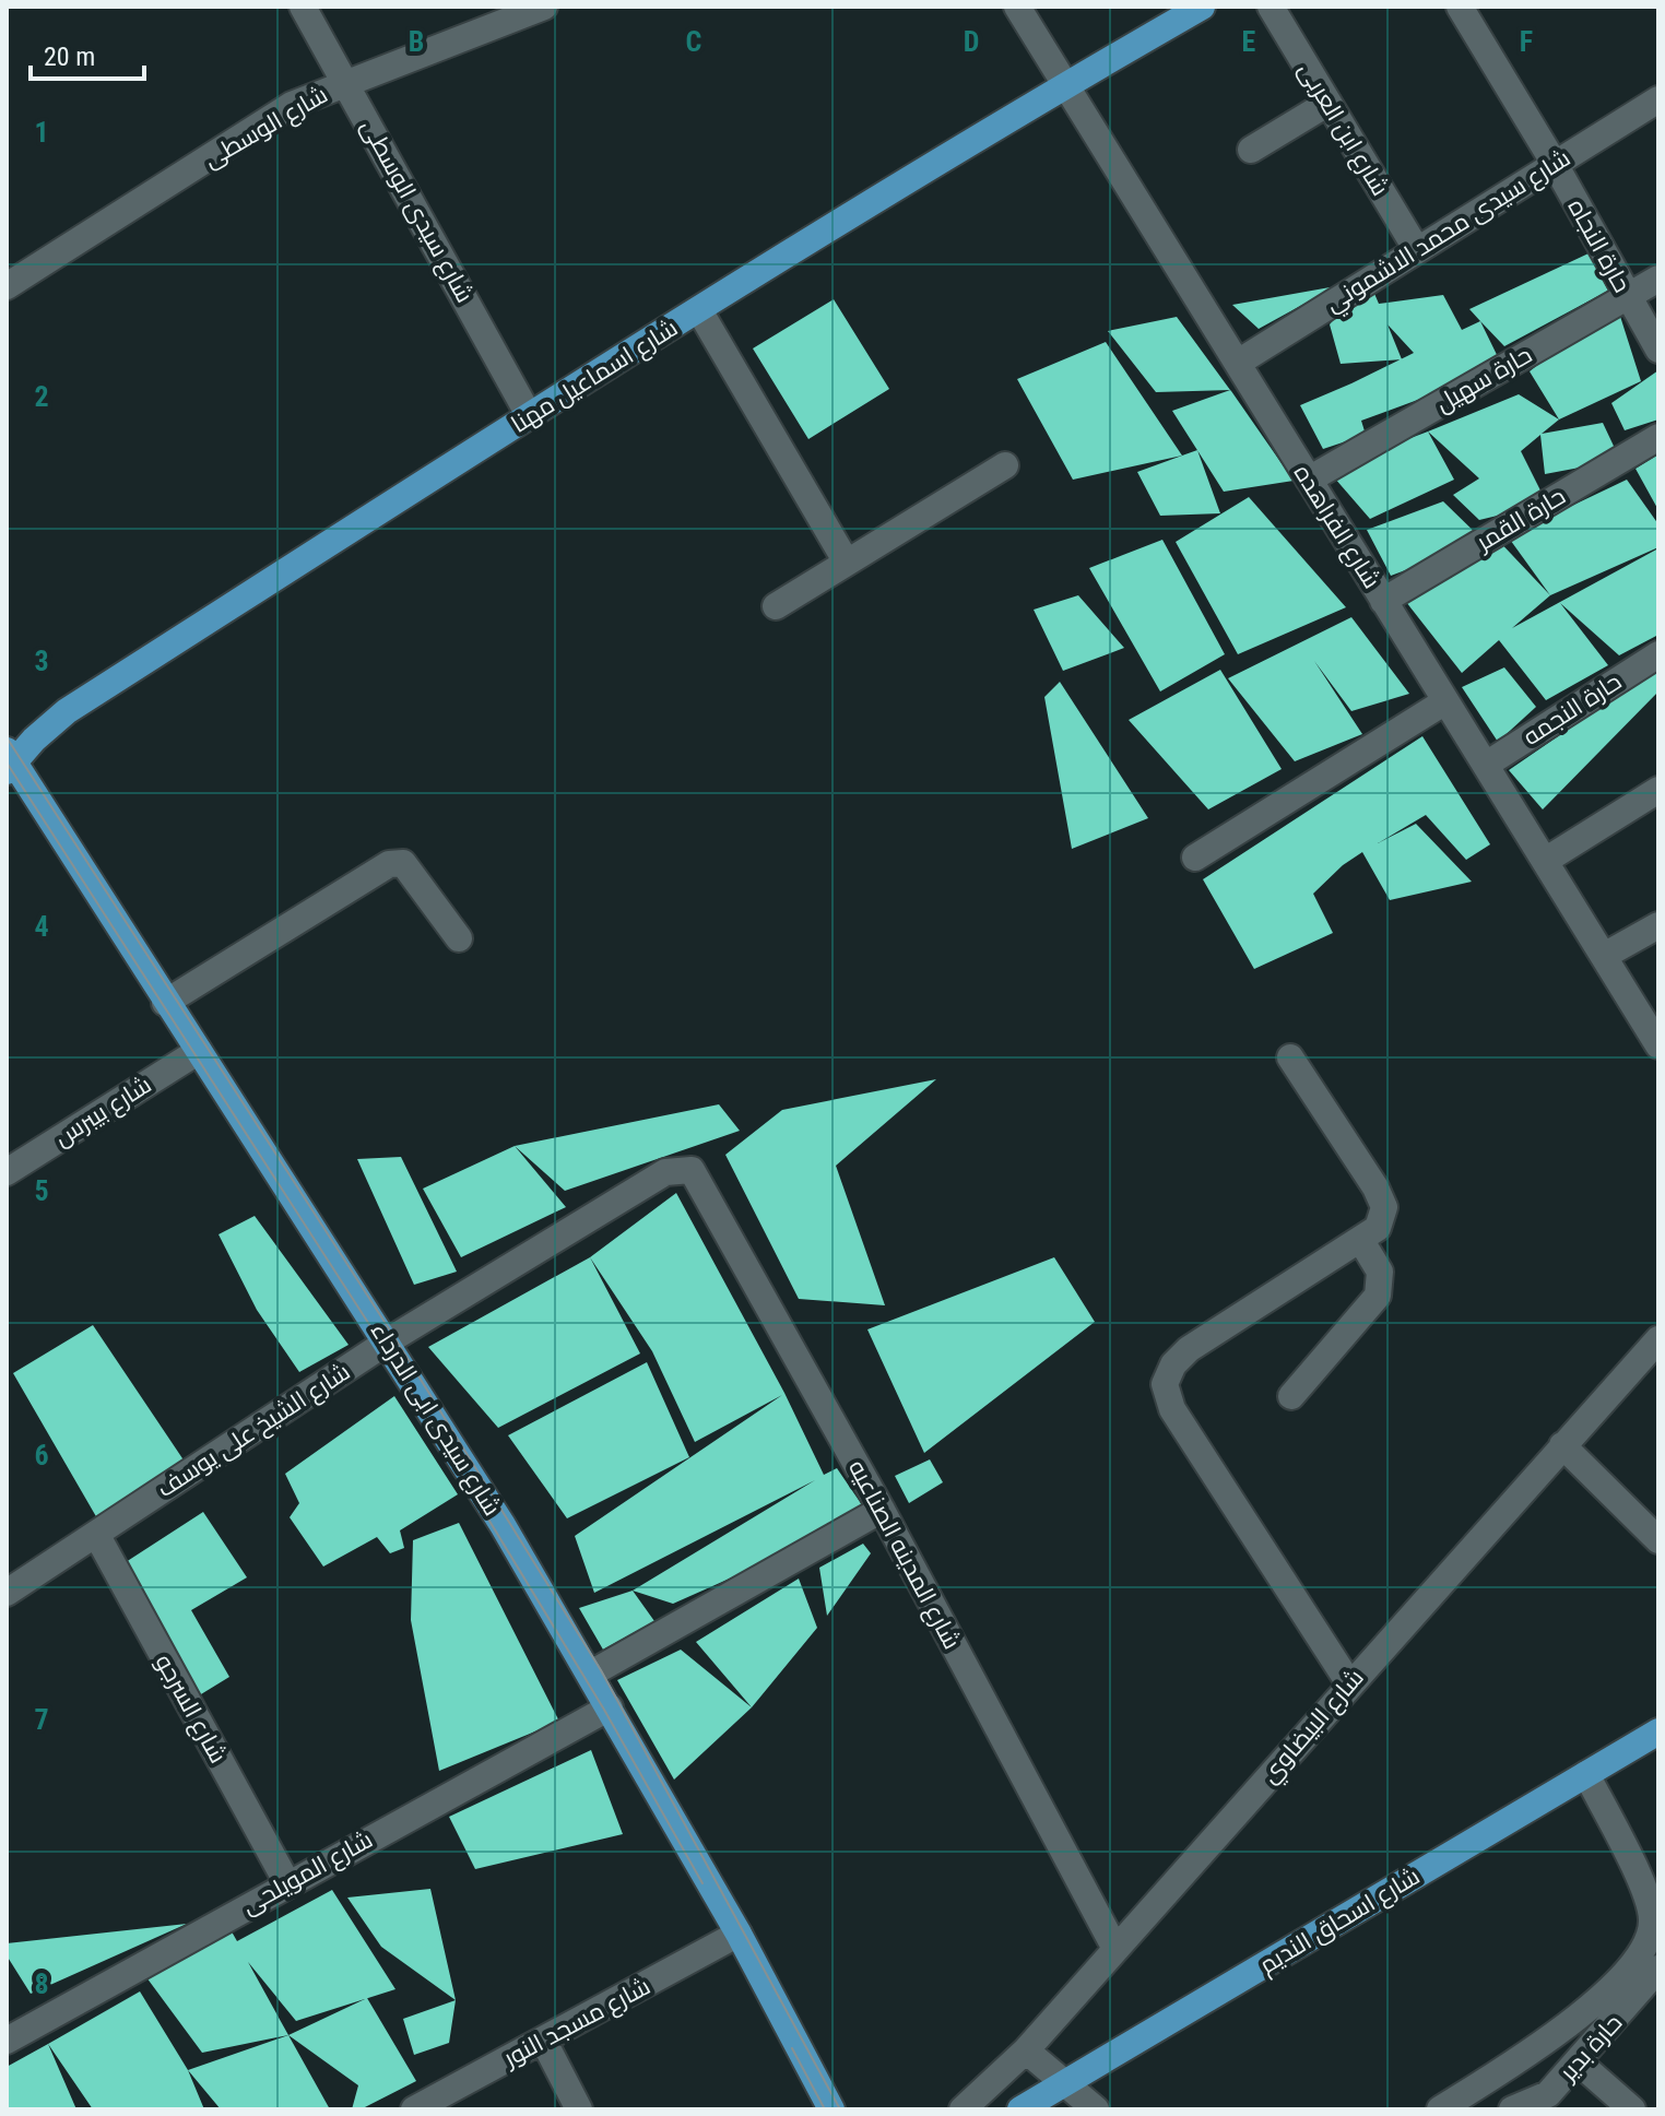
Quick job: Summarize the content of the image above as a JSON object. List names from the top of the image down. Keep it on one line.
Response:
{"streets":{"main road":["شارع اسماعيل مهنا","شارع سيدى ابى الدرداء","شارع اسحاق النديم"],"street":["شارع الوسطى","شارع ابن العربى","شارع سيدى الوسطى","شارع سيدى محمد الاشموني","حارة النجاه","حارة سهيل","حارة القمر","شارع الفراهده","حارة النجمه","شارع بيبرس","شارع الشيخ على يوسف","شارع المدينه الصناعيه","شارع السرجو","شارع البيضاوي","شارع المويلحى","شارع مسجد النور","حارة بدير"]},"crossings":[["شارع الوسطى","شارع سيدى الوسطى"],["شارع ابن العربى","شارع سيدى محمد الاشموني"],["شارع سيدى الوسطى","شارع اسماعيل مهنا"],["شارع سيدى محمد الاشموني","حارة النجاه"],["شارع سيدى محمد الاشموني","شارع الفراهده"],["حارة النجاه","حارة سهيل"],["شارع اسماعيل مهنا","شارع الفراهده"],["شارع اسماعيل مهنا","شارع سيدى ابى الدرداء"],["حارة سهيل","شارع الفراهده"],["حارة القمر","شارع الفراهده"],["شارع الفراهده","حارة النجمه"],["شارع بيبرس","شارع سيدى ابى الدرداء"],["شارع سيدى ابى الدرداء","شارع الشيخ على يوسف"],["شارع سيدى ابى الدرداء","شارع المويلحى"],["شارع سيدى ابى الدرداء","شارع مسجد النور"],["شارع الشيخ على يوسف","شارع المدينه الصناعيه"],["شارع الشيخ على يوسف","شارع السرجو"],["شارع المدينه الصناعيه","شارع البيضاوي"],["شارع السرجو","شارع المويلحى"]],"scale_bar":"20 m","grid":{"columns":["B","C","D","E","F"],"rows":["1","2","3","4","5","6","7","8"]}}
